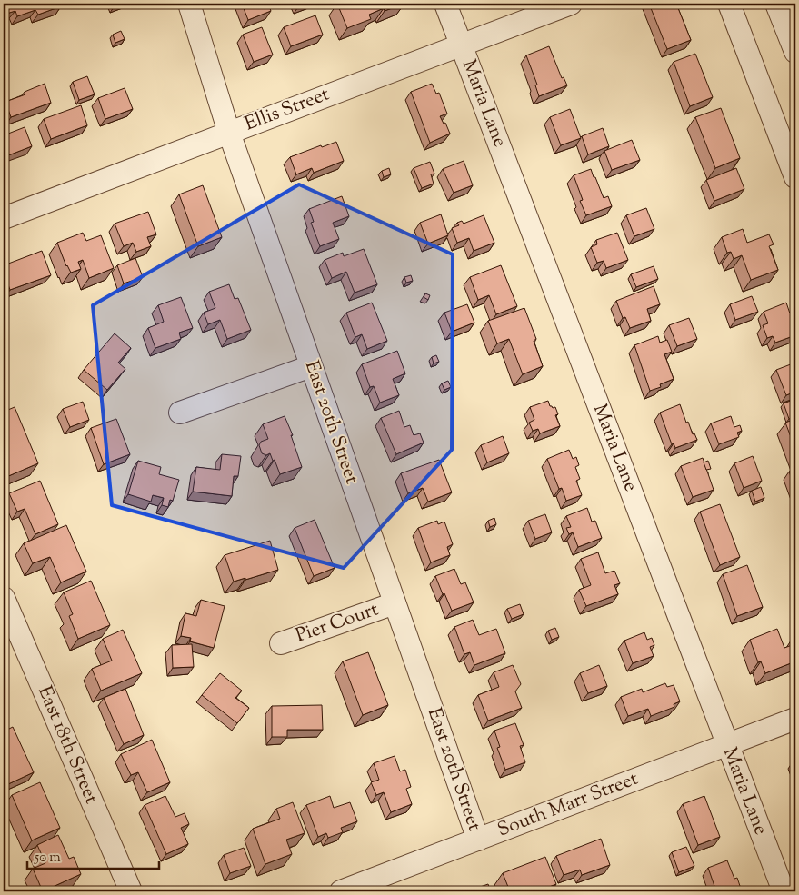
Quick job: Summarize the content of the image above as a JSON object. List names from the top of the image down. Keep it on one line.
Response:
{"streets":{"street":["Maria Lane","Ellis Street","East 20th Street","Pier Court","East 18th Street","South Marr Street"]},"crossings":[["Maria Lane","Ellis Street"],["Maria Lane","South Marr Street"],["Ellis Street","East 20th Street"],["East 20th Street","Pier Court"],["East 20th Street","South Marr Street"]],"scale_bar":"50 m"}
